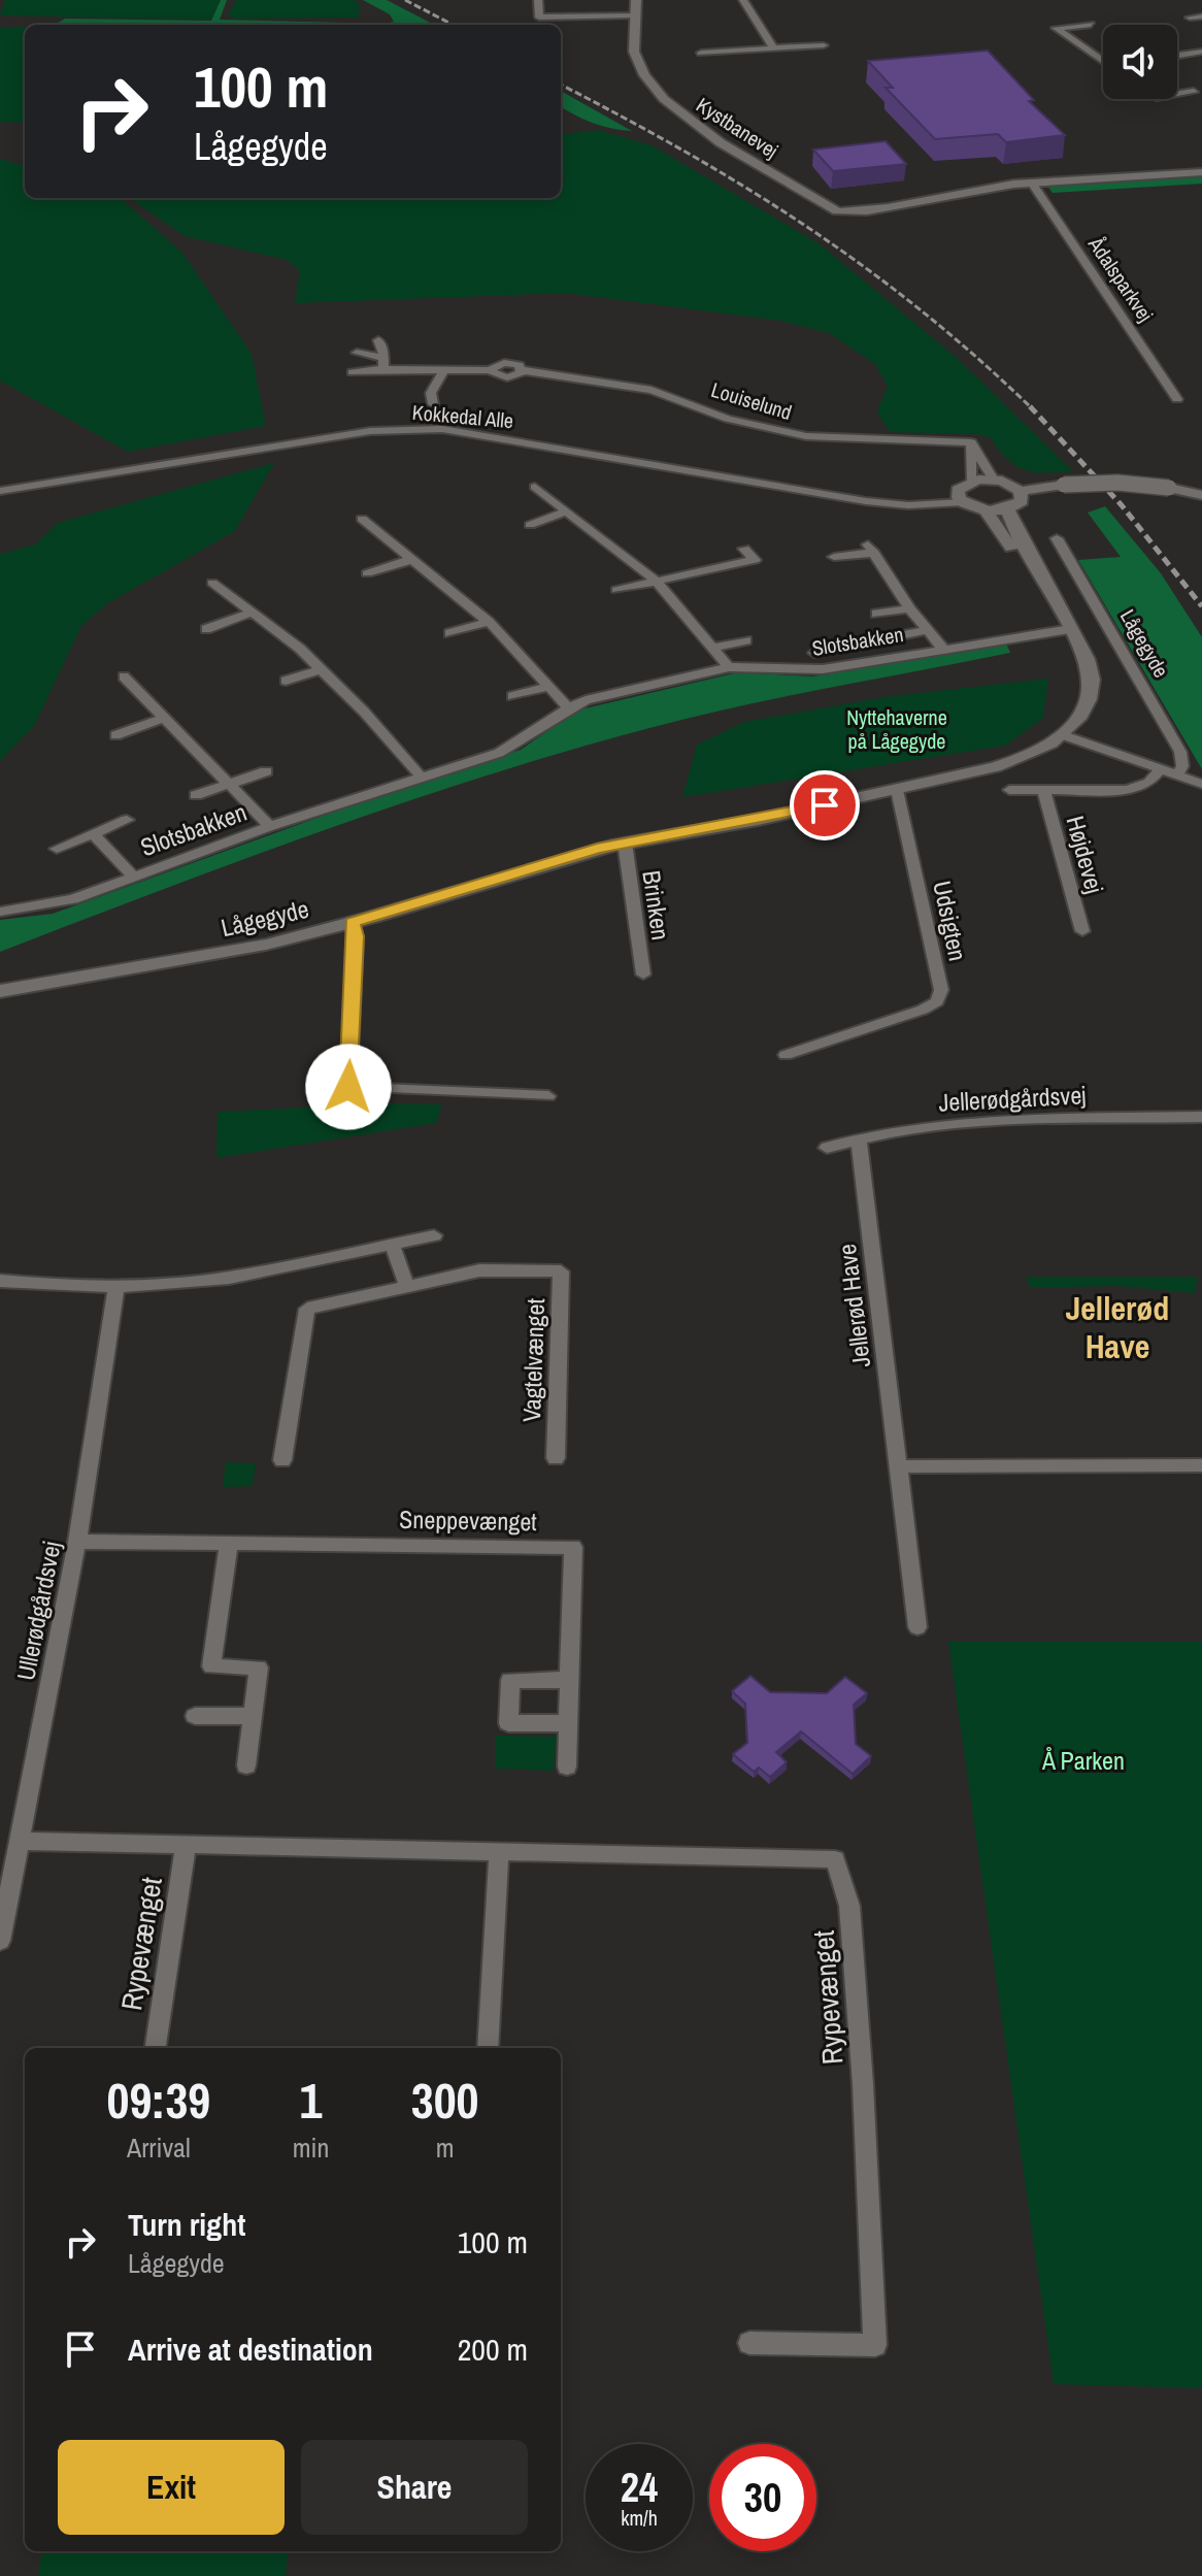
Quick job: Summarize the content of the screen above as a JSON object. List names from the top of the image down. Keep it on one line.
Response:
{"streets":{"street":["Kystbanevej","Ådalsparkvej","Louiselund","Kokkedal Alle","Slotsbakken","Lågegyde","Højdevej","Brinken","Udsigten","Jellerødgårdsvej","Jellerød Have","Vagtelvænget","Sneppevænget","Ullerødgårdsvej","Rypevænget"]},"crossings":[["Kystbanevej","Ådalsparkvej"],["Lågegyde","Brinken"],["Lågegyde","Udsigten"],["Jellerødgårdsvej","Jellerød Have"],["Sneppevænget","Ullerødgårdsvej"],["Ullerødgårdsvej","Rypevænget"]],"districts":["Jellerød Have"],"parks":["Nyttehaverne på Lågegyde","Å Parken"],"page":{"turn":["100 m","Lågegyde"],"eta":["09:39","Arrival","1","min","300","m"],"list":[{"name":"Turn right","note":"Lågegyde","value":"100 m"},{"name":"Arrive at destination","value":"200 m"}],"buttons":["Exit","Share"],"speed":"24 km/h","limit":"30"}}
